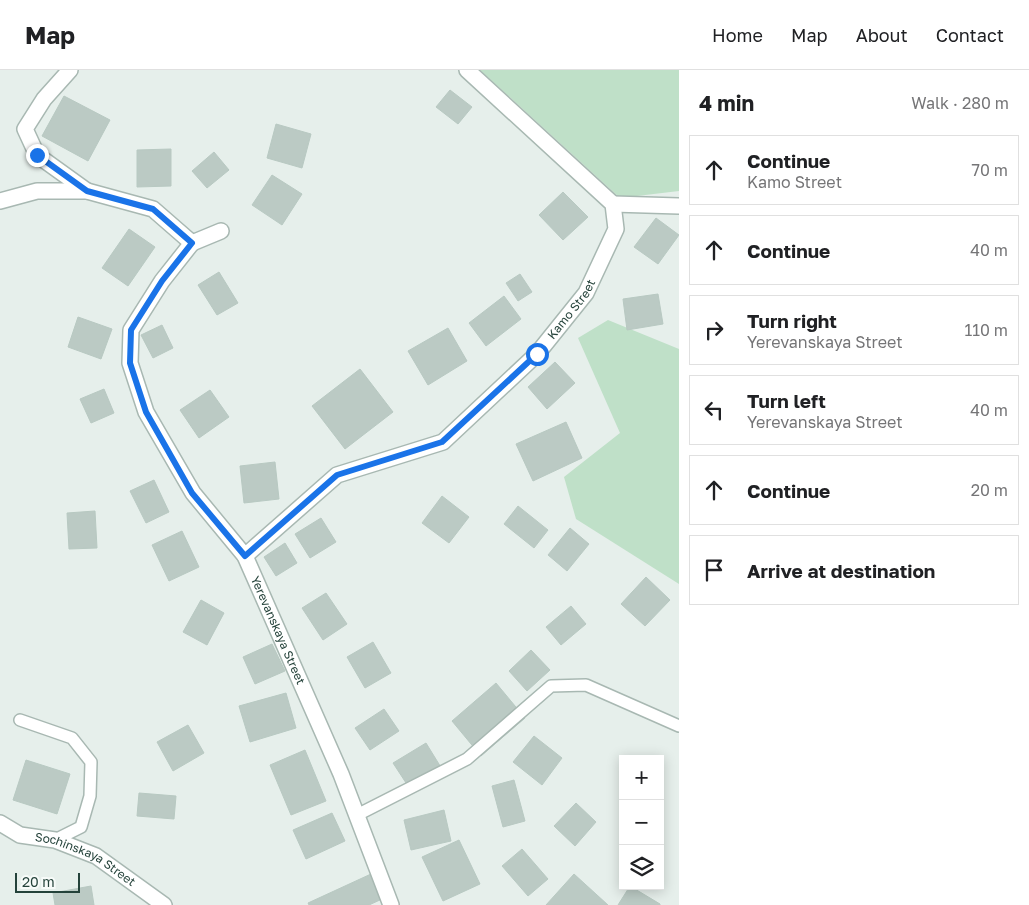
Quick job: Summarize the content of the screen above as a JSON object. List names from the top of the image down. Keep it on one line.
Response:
{"streets":{"street":["Kamo Street","Yerevanskaya Street","Sochinskaya Street"]},"crossings":[["Kamo Street","Yerevanskaya Street"]],"scale_bar":"20 m","page":{"header":"Map","nav":["Home","Map","About","Contact"],"heading":["4 min","Walk · 280 m"],"list":[["Continue","Kamo Street","70 m"],["Continue","40 m"],["Turn right","Yerevanskaya Street","110 m"],["Turn left","Yerevanskaya Street","40 m"],["Continue","20 m"],"Arrive at destination"],"map_buttons":["+","−"],"scale":"20 m"}}
